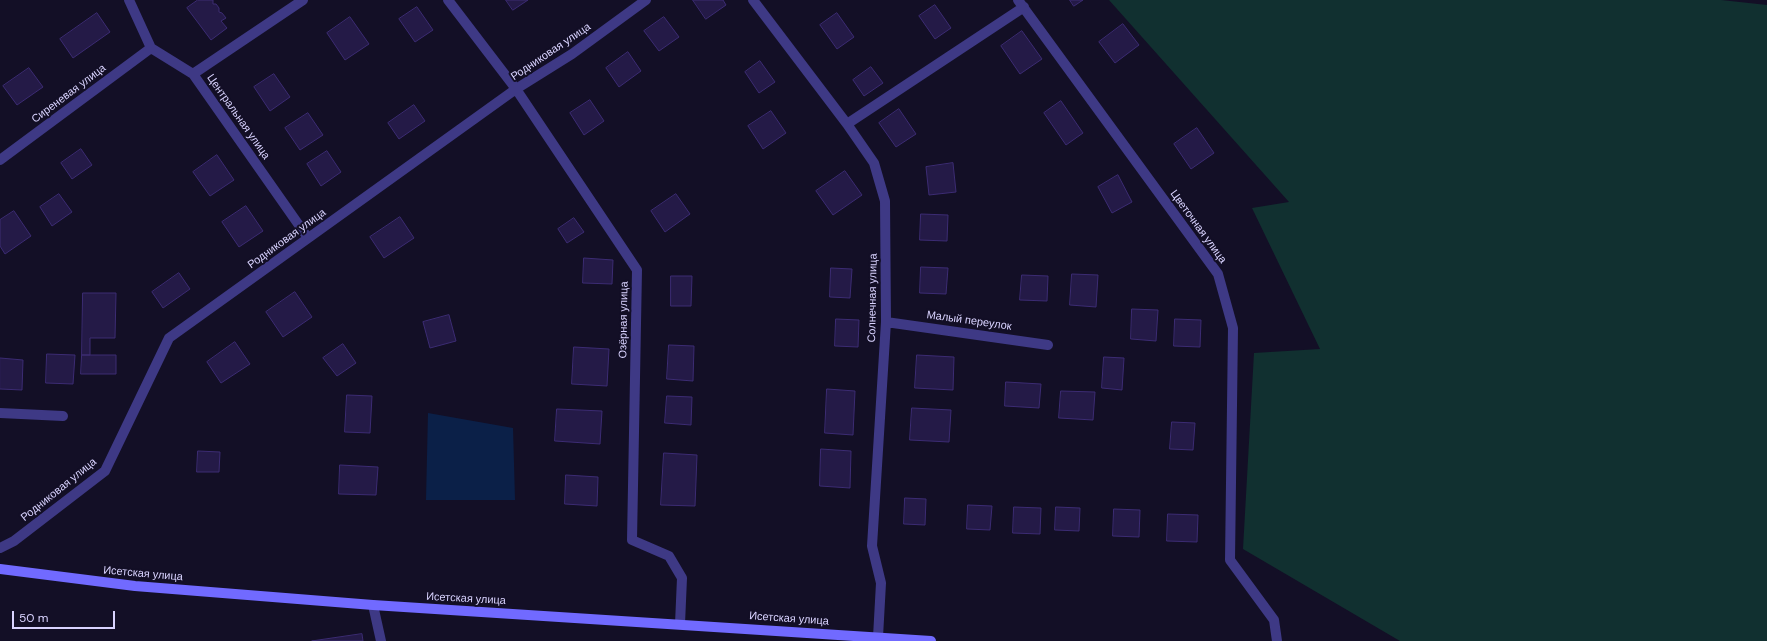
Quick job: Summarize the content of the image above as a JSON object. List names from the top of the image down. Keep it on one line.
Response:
{"streets":{"main road":["Исетская улица"],"street":["Родниковая улица","Сиреневая улица","Центральная улица","Цветочная улица","Солнечная улица","Озёрная улица","Малый переулок"]},"crossings":[["Родниковая улица","Центральная улица"],["Родниковая улица","Озёрная улица"],["Сиреневая улица","Центральная улица"],["Солнечная улица","Малый переулок"],["Солнечная улица","Исетская улица"],["Озёрная улица","Исетская улица"]],"scale_bar":"50 m"}
